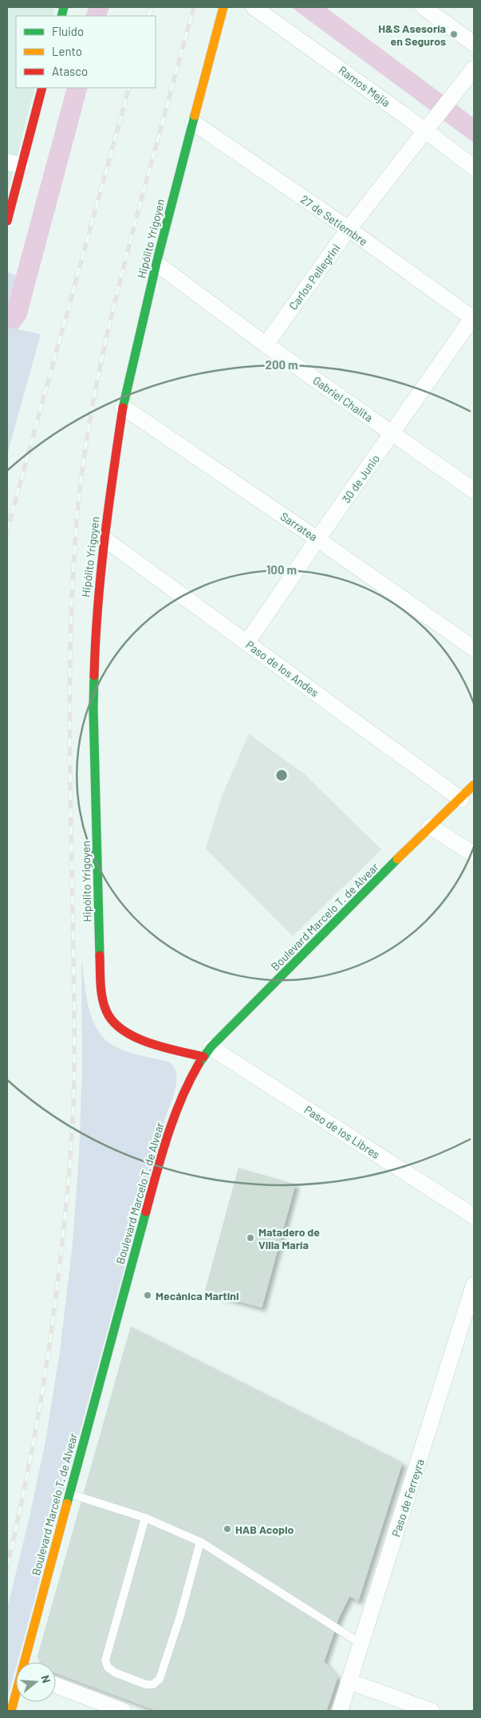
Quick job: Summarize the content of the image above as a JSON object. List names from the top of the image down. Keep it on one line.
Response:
{"streets":{"main road":["Hipólito Yrigoyen","Boulevard Marcelo T. de Alvear"],"street":["Ramos Mejía","27 de Setiembre","Carlos Pellegrini","Gabriel Chalita","30 de Junio","Sarratea","Paso de los Andes","Paso de los Libres","Paso de Ferreyra"]},"crossings":[["Ramos Mejía","Carlos Pellegrini"],["27 de Setiembre","Hipólito Yrigoyen"],["27 de Setiembre","Carlos Pellegrini"],["27 de Setiembre","30 de Junio"],["Hipólito Yrigoyen","Gabriel Chalita"],["Hipólito Yrigoyen","Sarratea"],["Hipólito Yrigoyen","Paso de los Andes"],["Hipólito Yrigoyen","Boulevard Marcelo T. de Alvear"],["Hipólito Yrigoyen","Paso de los Libres"],["Carlos Pellegrini","Gabriel Chalita"],["Gabriel Chalita","30 de Junio"],["30 de Junio","Sarratea"],["30 de Junio","Paso de los Andes"],["Paso de los Andes","Boulevard Marcelo T. de Alvear"],["Boulevard Marcelo T. de Alvear","Paso de los Libres"]],"places":["H&S Asesoría en Seguros","Matadero de Villa María","Mecánica Martini","HAB Acopio"],"legend":["Fluido","Lento","Atasco"],"north":"right","rings":["200 m","100 m"]}
